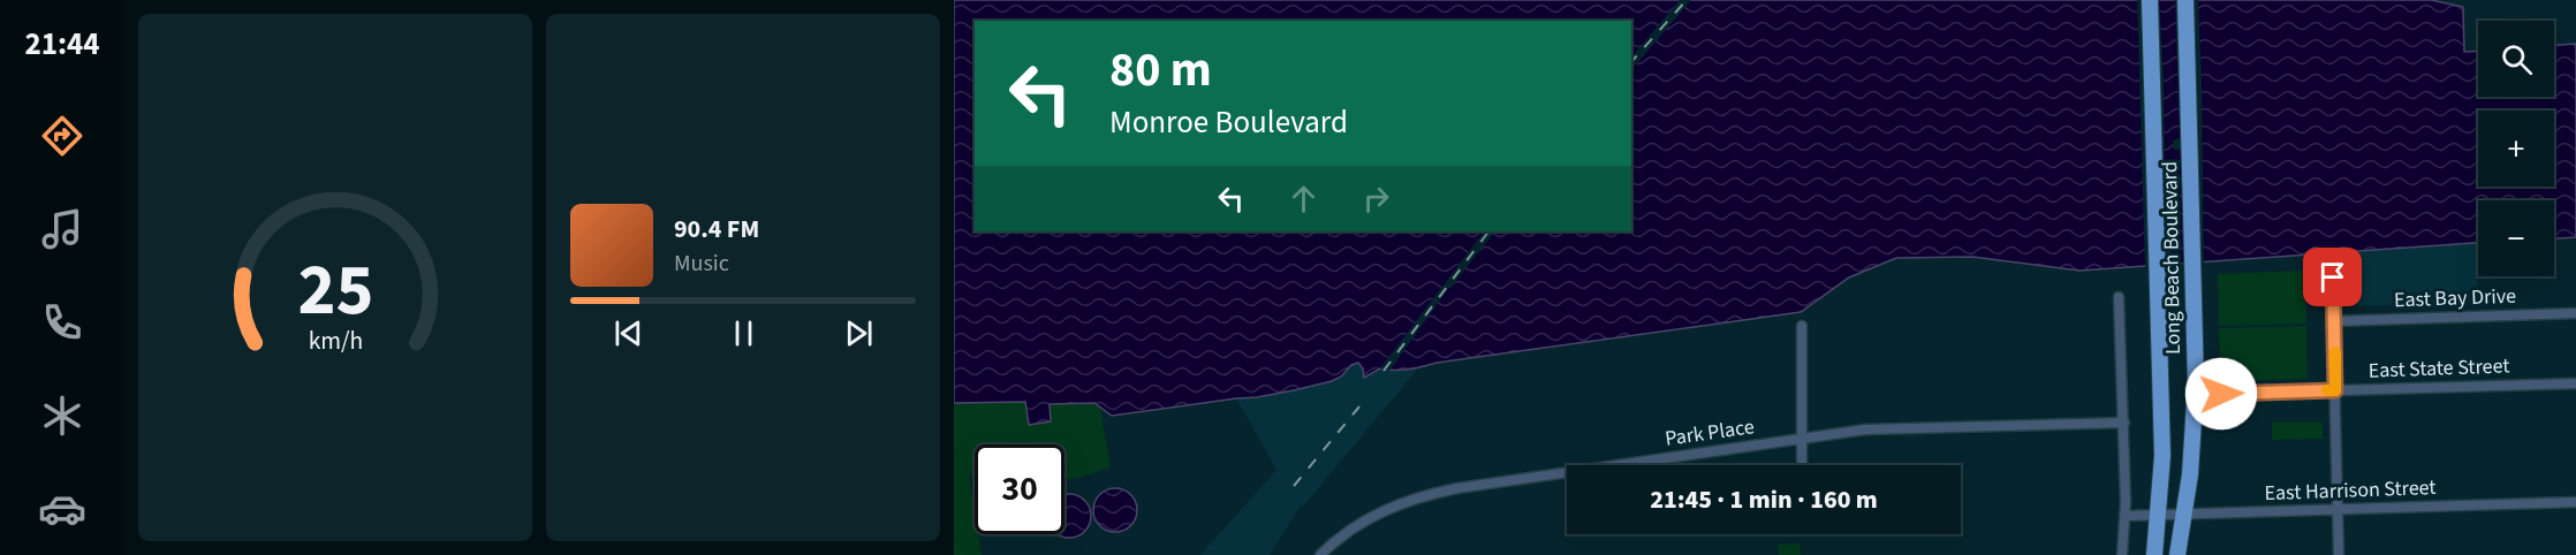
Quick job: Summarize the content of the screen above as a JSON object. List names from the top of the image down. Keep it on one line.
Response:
{"streets":{"main road":["Long Beach Boulevard"],"street":["East Bay Drive","East State Street","Park Place","East Harrison Street"]},"crossings":[["Long Beach Boulevard","East Harrison Street"]],"page":{"tabs":"21:44","map_buttons":["+","−"],"turn":["80 m","Monroe Boulevard"],"song":["90.4 FM","Music"],"limit":"30","trip":"21:45 · 1 min · 160 m","gauge":["25","km/h"]}}
